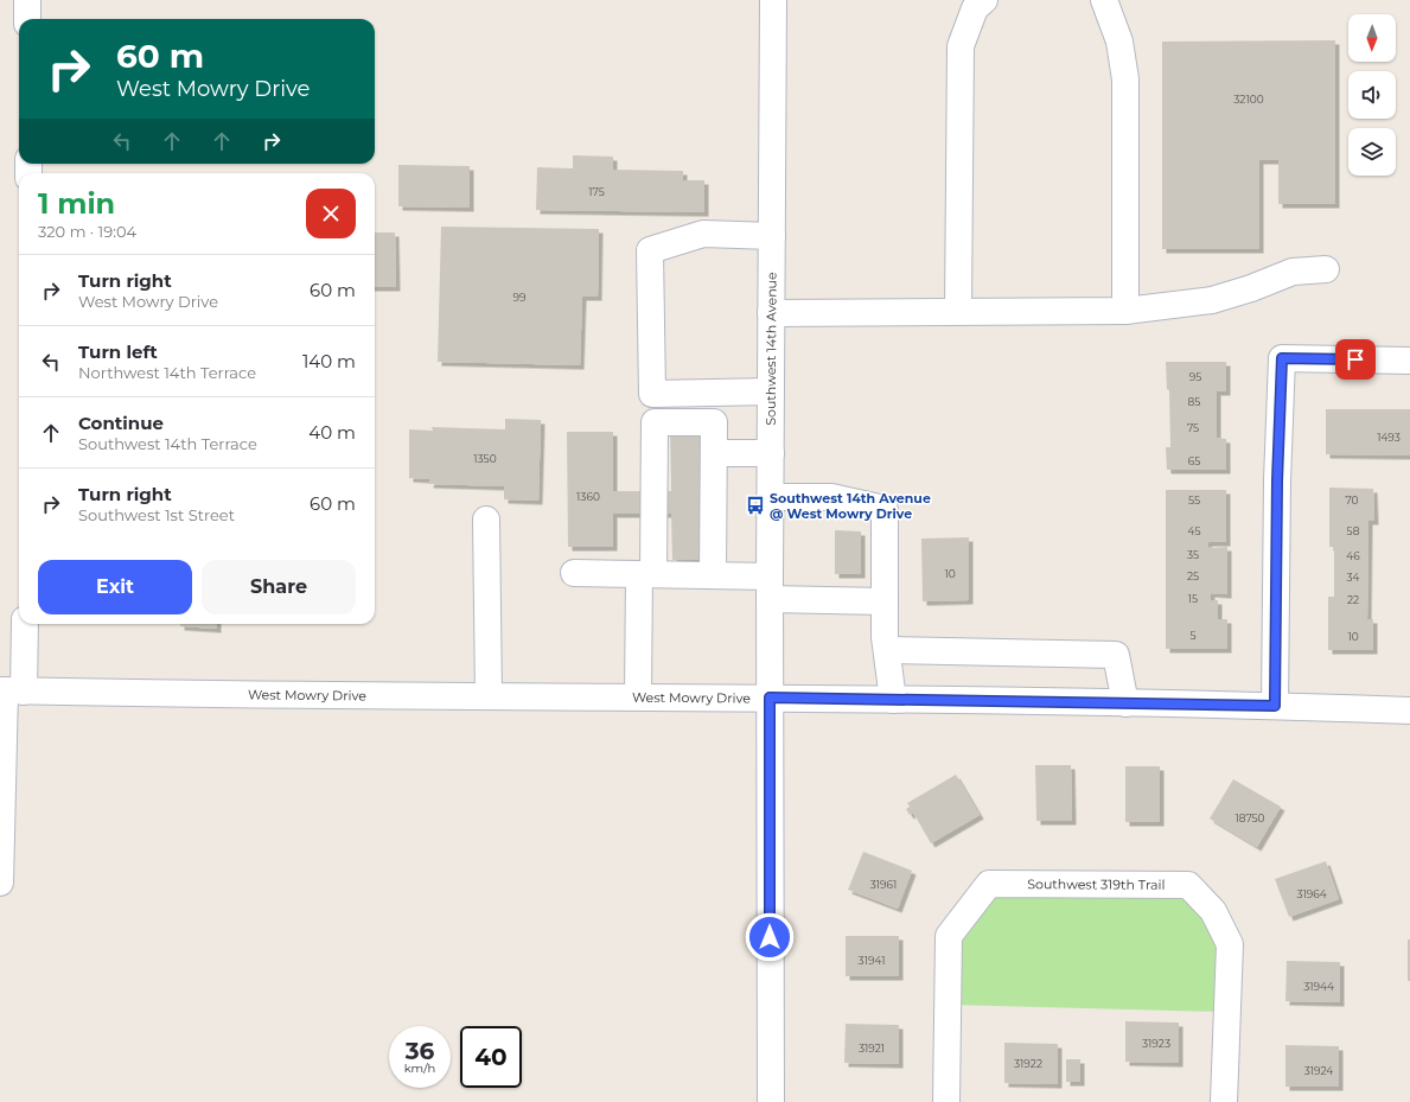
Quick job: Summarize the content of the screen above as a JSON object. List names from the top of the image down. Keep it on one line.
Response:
{"streets":{"street":["Southwest 14th Avenue","West Mowry Drive","Southwest 319th Trail"]},"crossings":[["Southwest 14th Avenue","West Mowry Drive"]],"places":{"bus stop":["Southwest 14th Avenue @ West Mowry Drive"]},"house_numbers":["32100","175","99","95","85","75","1493","1350","65","1360","55","70","45","58","35","46","10","25","34","15","22","5","10","18750","31961","31964","31941","31944","31923","31921","31922","31924"],"north":"bottom","page":{"turn":["60 m","West Mowry Drive"],"heading":["1 min","320 m · 19:04"],"list":[{"name":"Turn right","note":"West Mowry Drive","value":"60 m"},{"name":"Turn left","note":"Northwest 14th Terrace","value":"140 m"},{"name":"Continue","note":"Southwest 14th Terrace","value":"40 m"},{"name":"Turn right","note":"Southwest 1st Street","value":"60 m"}],"buttons":["Exit","Share"],"speed":"36 km/h","limit":"40"}}
